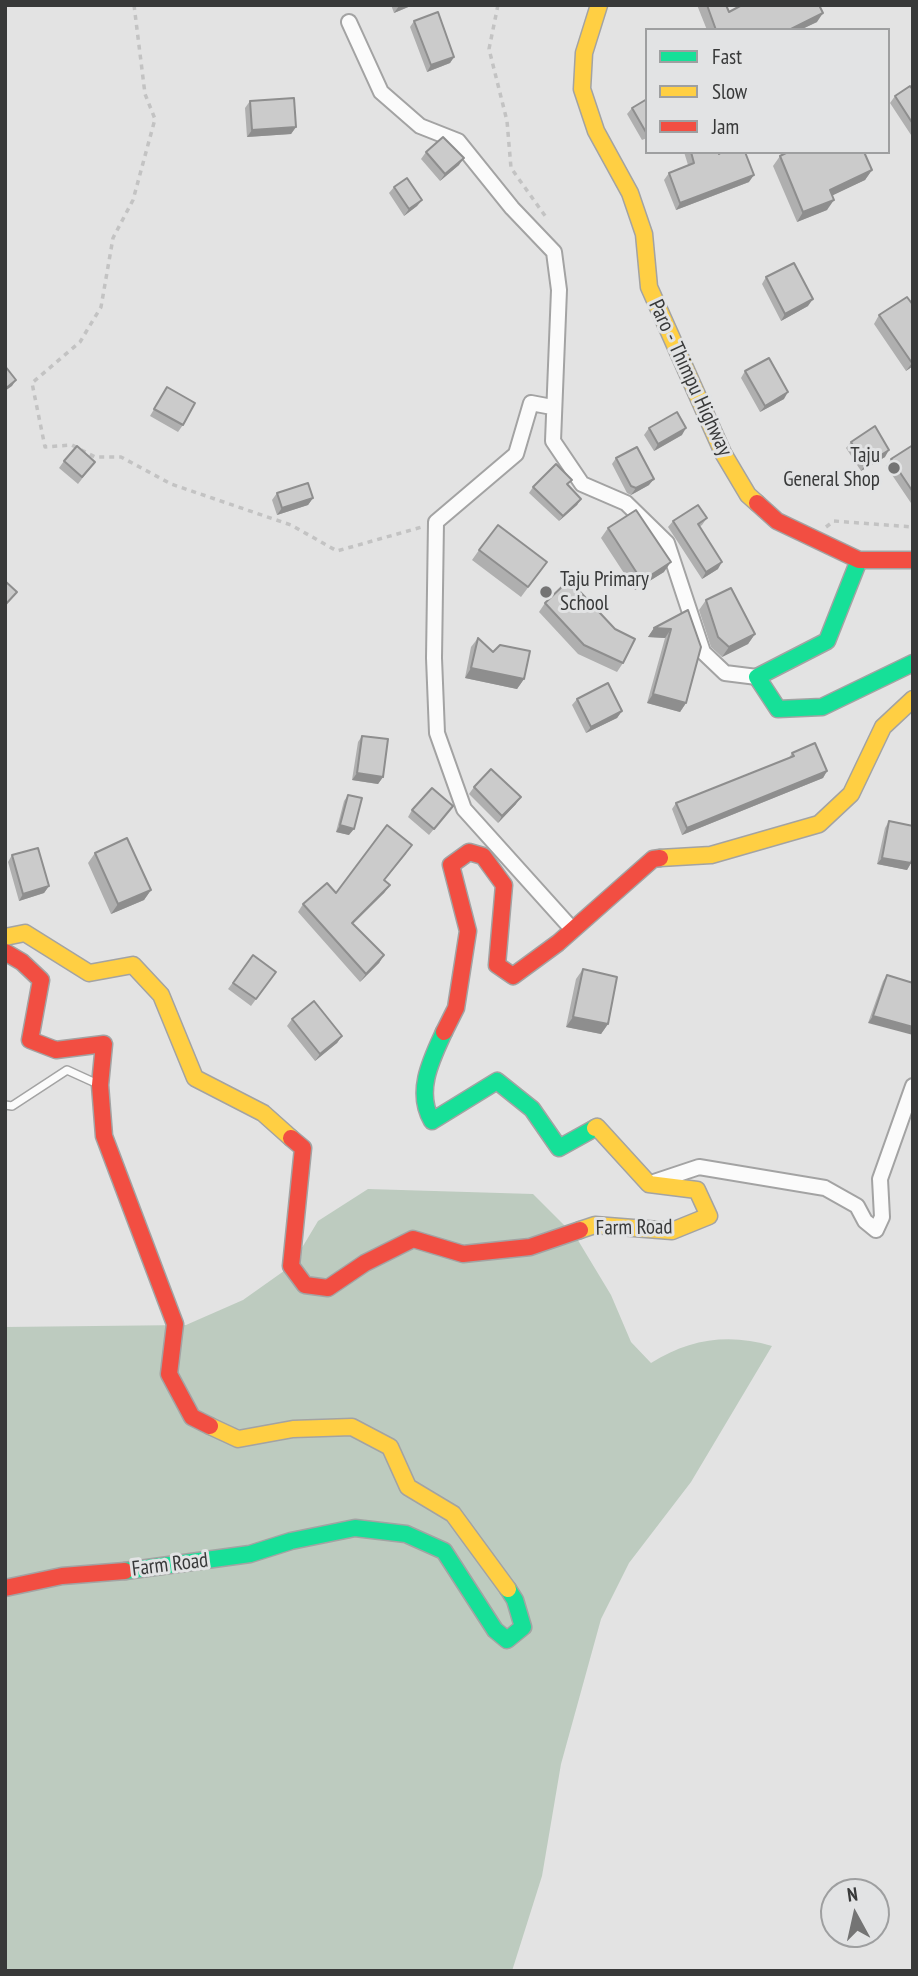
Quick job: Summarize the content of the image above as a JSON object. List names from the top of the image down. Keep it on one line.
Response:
{"streets":{"street":["Paro - Thimpu Highway","Farm Road"]},"places":["Taju General Shop","Taju Primary School"],"legend":["Fast","Slow","Jam"],"north":"top"}
